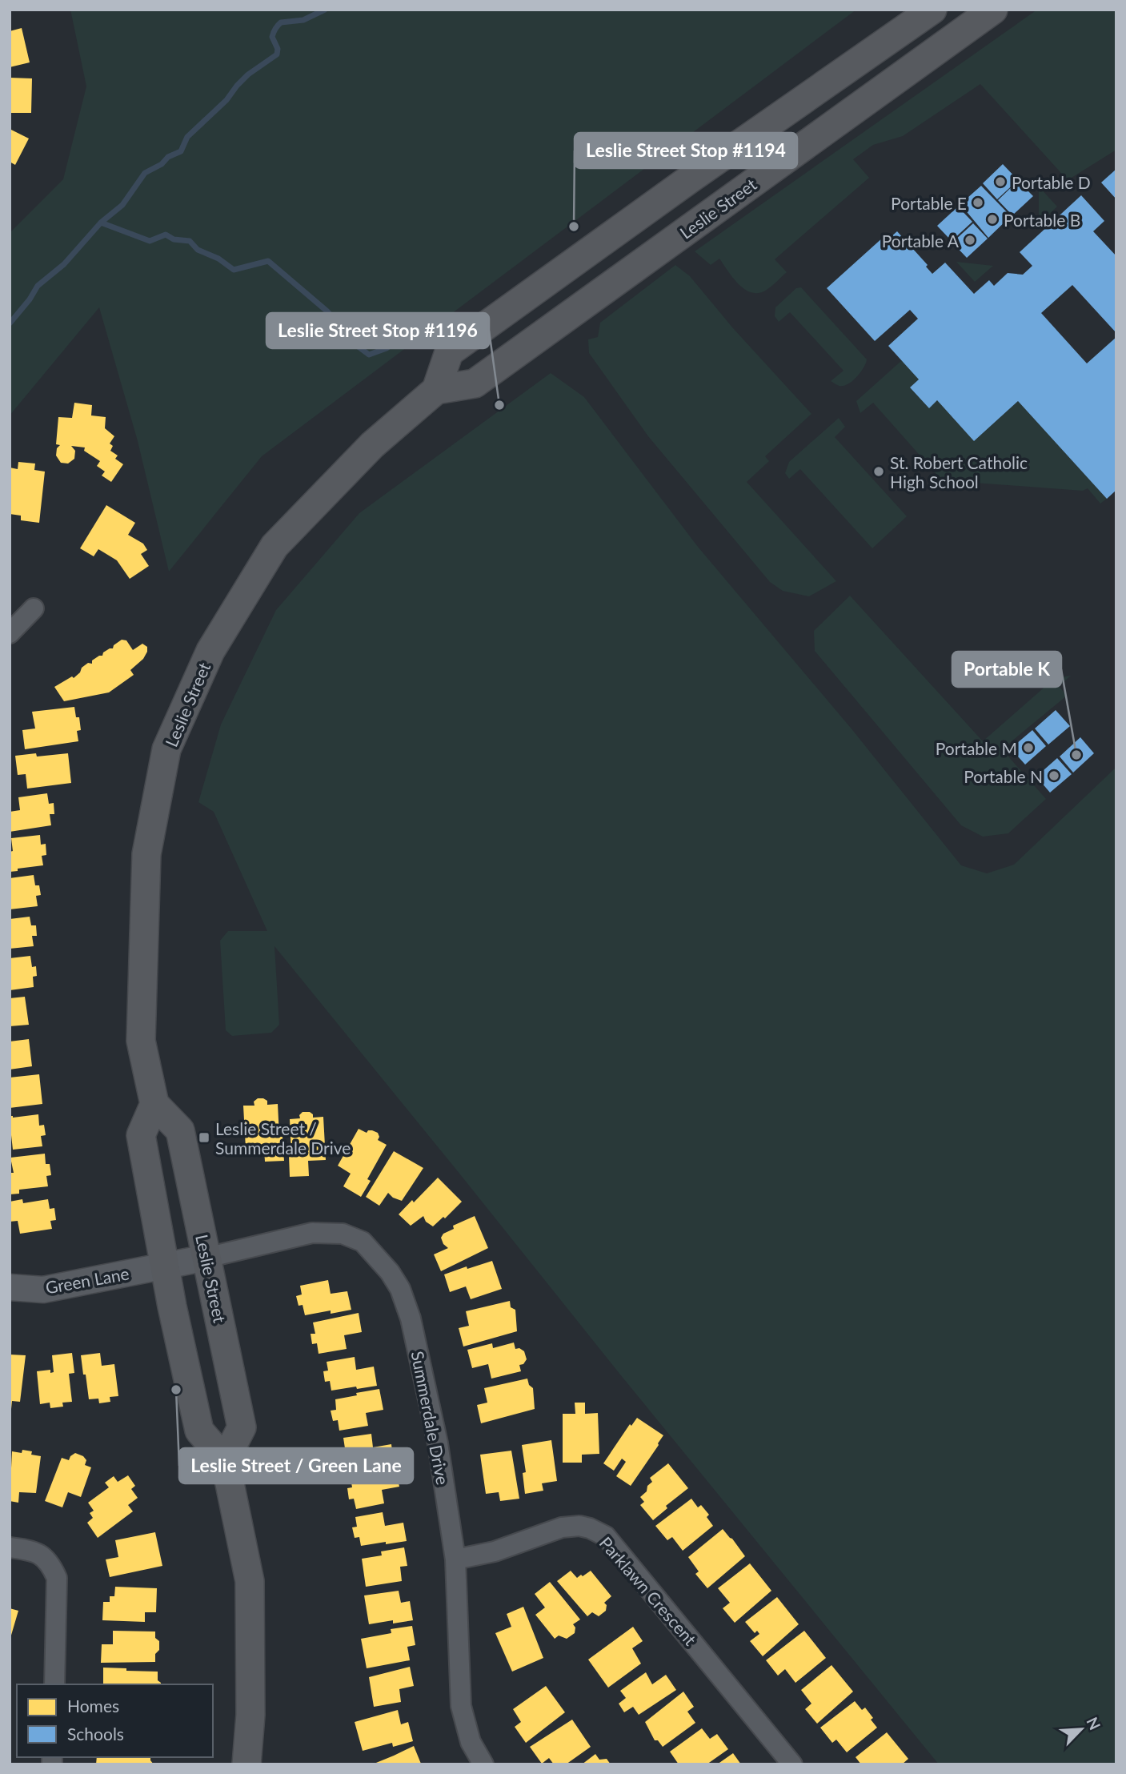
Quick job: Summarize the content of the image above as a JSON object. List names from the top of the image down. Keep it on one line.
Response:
{"streets":{"main road":["Leslie Street"],"street":["Green Lane","Summerdale Drive","Parklawn Crescent"]},"crossings":[["Leslie Street","Green Lane"],["Leslie Street","Summerdale Drive"],["Green Lane","Summerdale Drive"],["Summerdale Drive","Parklawn Crescent"]],"places":{"other":["Portable D","Portable E","Portable B","Leslie Street Stop #1194","Portable A","Leslie Street Stop #1196","St. Robert Catholic High School","Portable M","Portable K","Portable N","Leslie Street / Green Lane"],"transit":["Leslie Street / Summerdale Drive"]},"legend":["Homes","Schools"],"north":"top right"}
